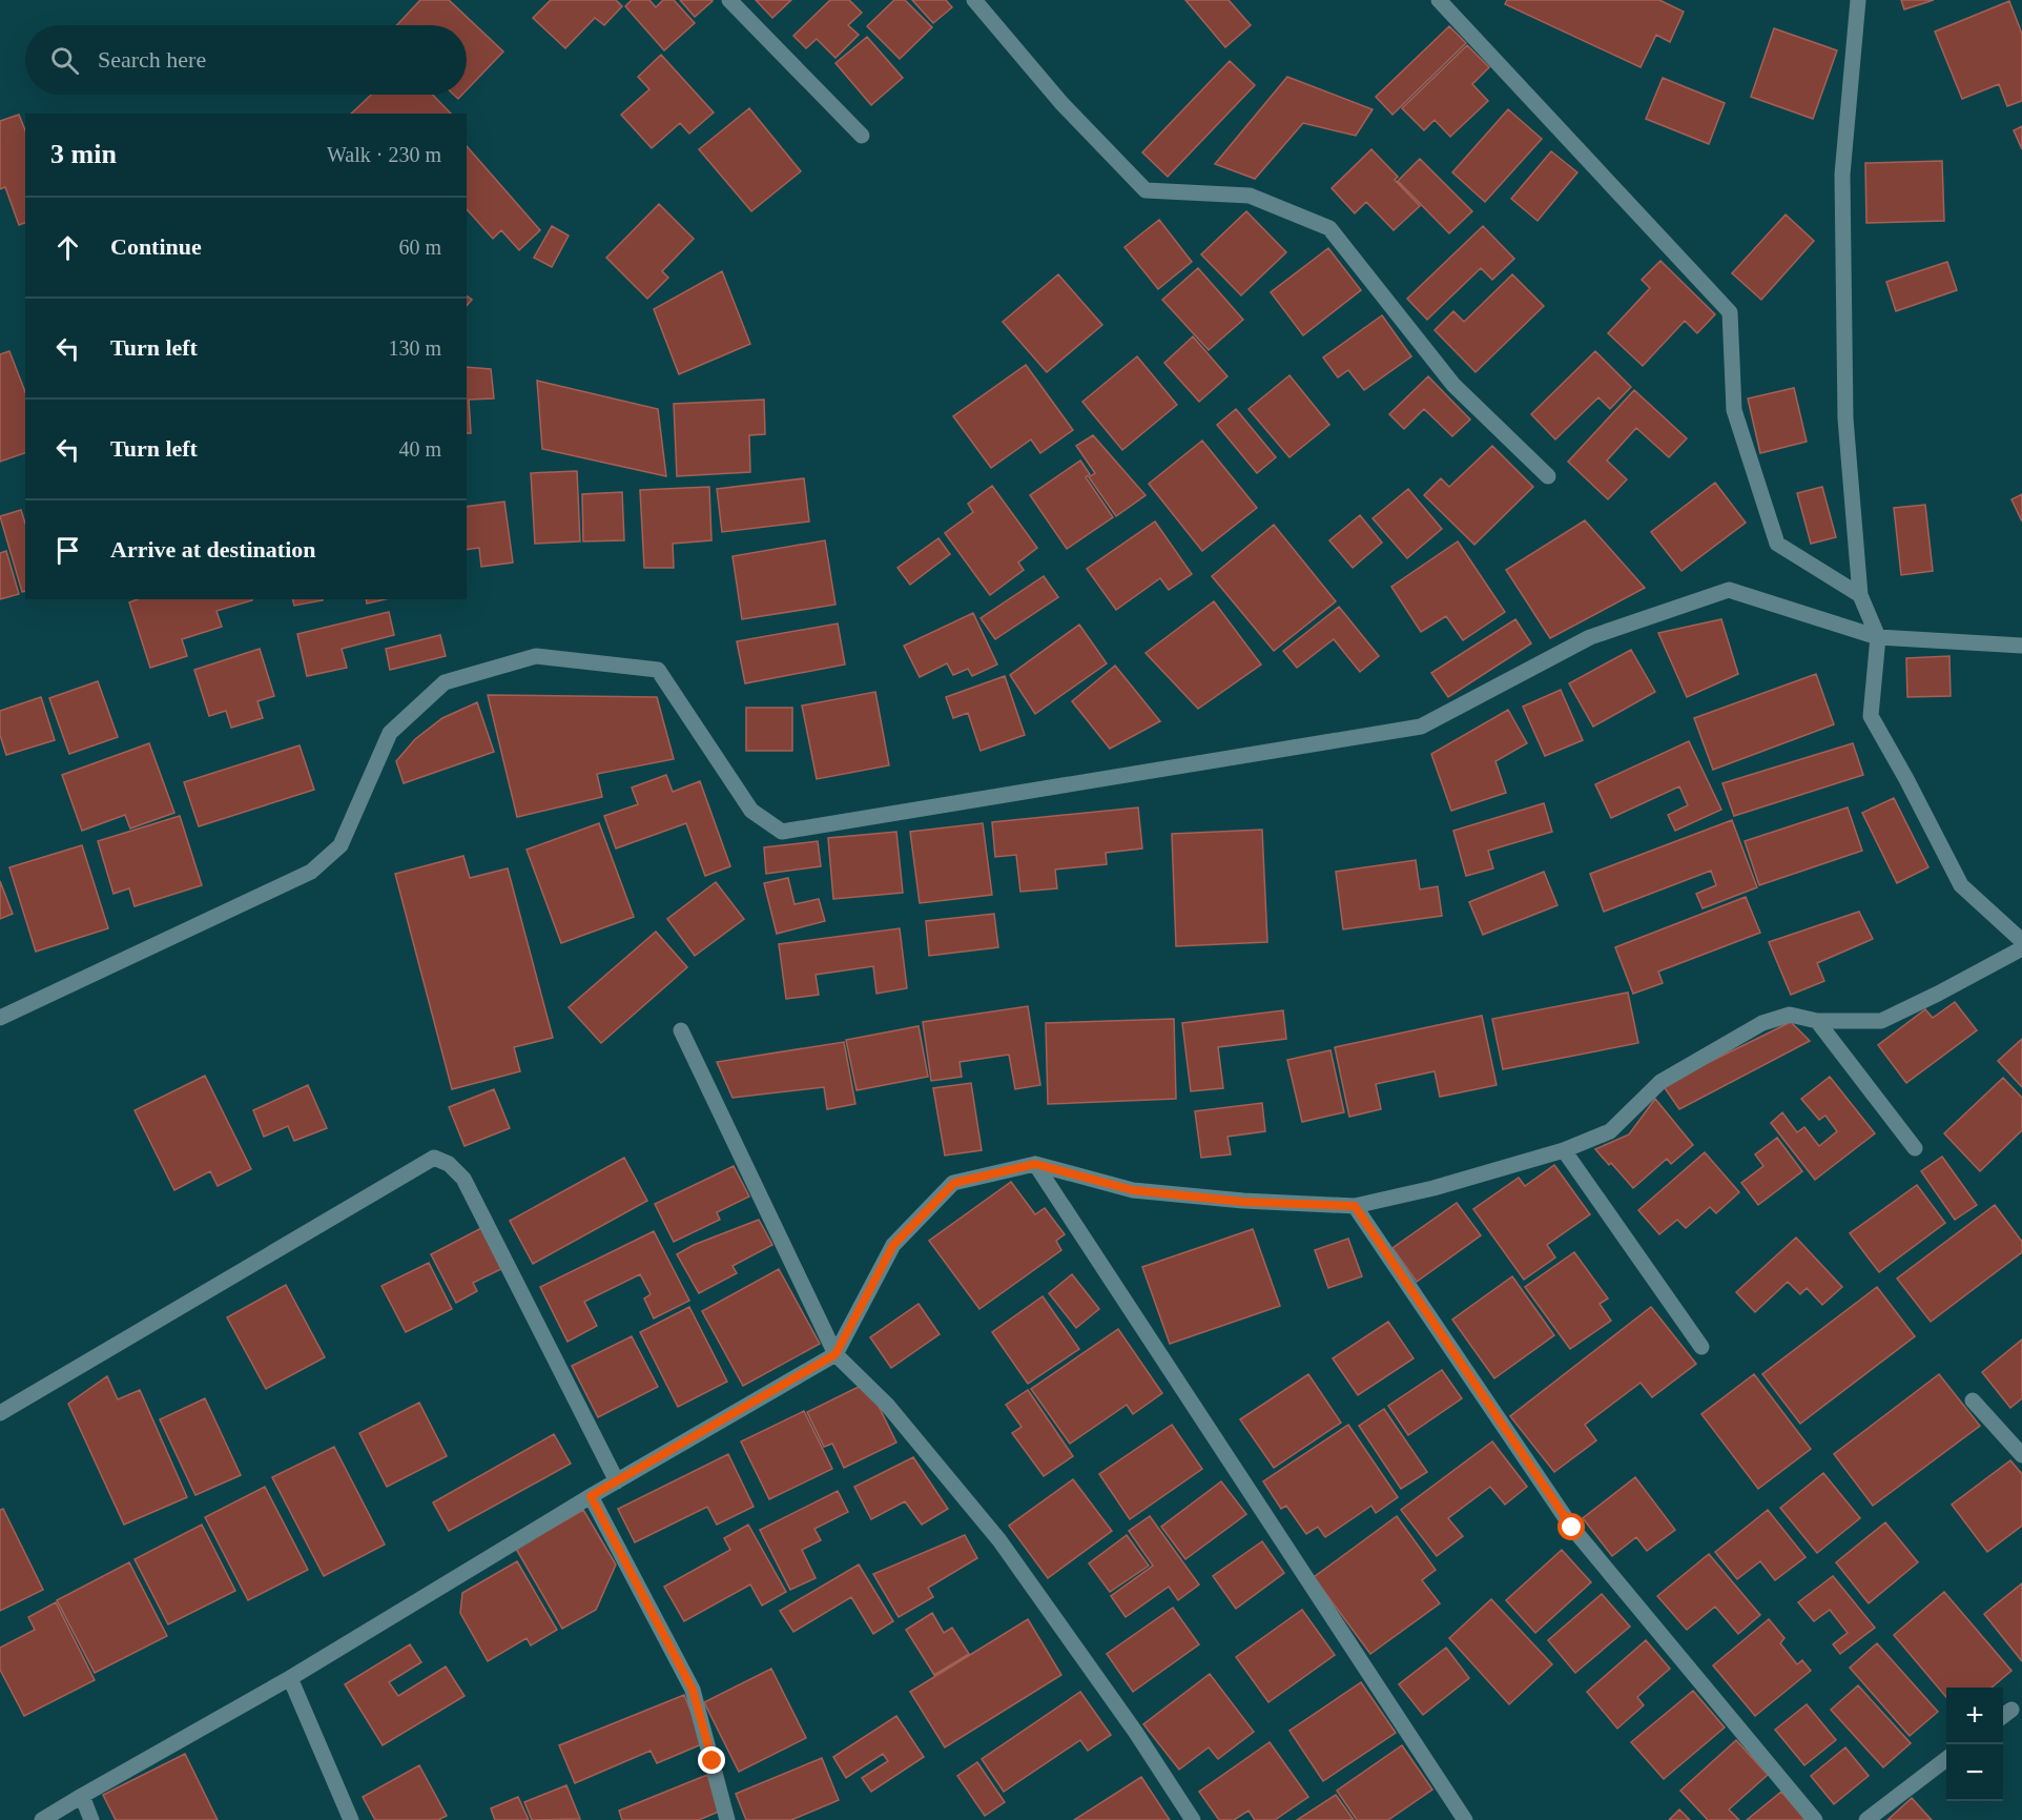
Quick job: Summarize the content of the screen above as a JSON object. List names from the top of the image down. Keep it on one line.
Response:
{"page":{"search":"Search here","heading":["3 min","Walk · 230 m"],"list":[["Continue","60 m"],["Turn left","130 m"],["Turn left","40 m"],"Arrive at destination"],"map_buttons":["+","−"]}}
